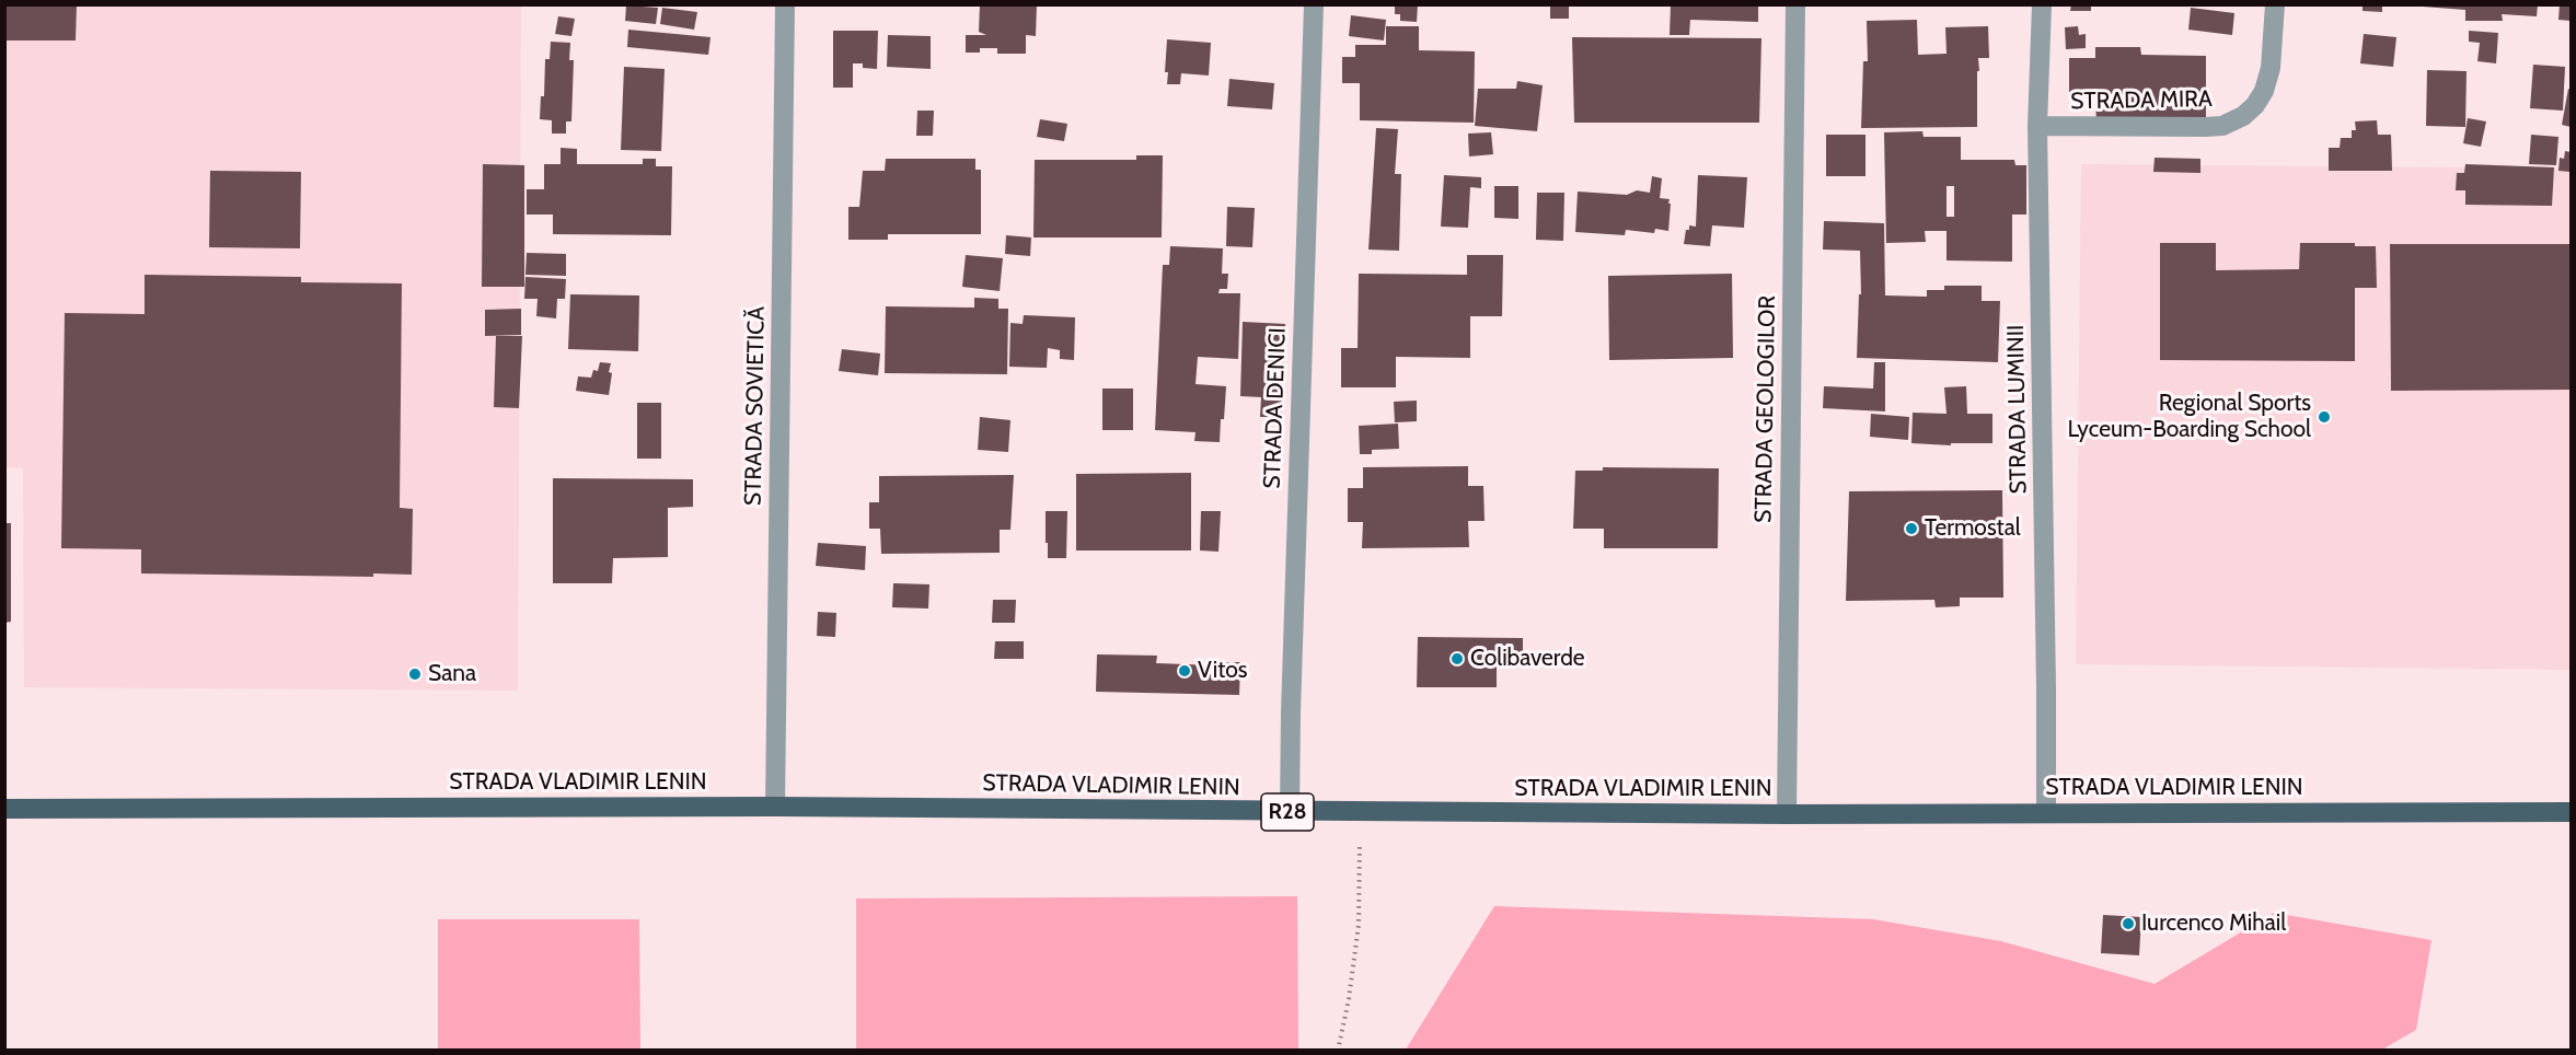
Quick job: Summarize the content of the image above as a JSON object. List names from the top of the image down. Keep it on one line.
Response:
{"streets":{"main road":["STRADA VLADIMIR LENIN","R28"],"street":["STRADA MIRA","STRADA SOVIETICĂ","STRADA DENICI","STRADA GEOLOGILOR","STRADA LUMINII"]},"crossings":[["STRADA MIRA","STRADA LUMINII"],["STRADA SOVIETICĂ","STRADA VLADIMIR LENIN"],["STRADA DENICI","STRADA VLADIMIR LENIN"],["STRADA GEOLOGILOR","STRADA VLADIMIR LENIN"],["STRADA LUMINII","STRADA VLADIMIR LENIN"]],"places":["Regional Sports Lyceum-Boarding School","Termostal","Colibaverde","Vitos","Sana","Iurcenco Mihail"]}
